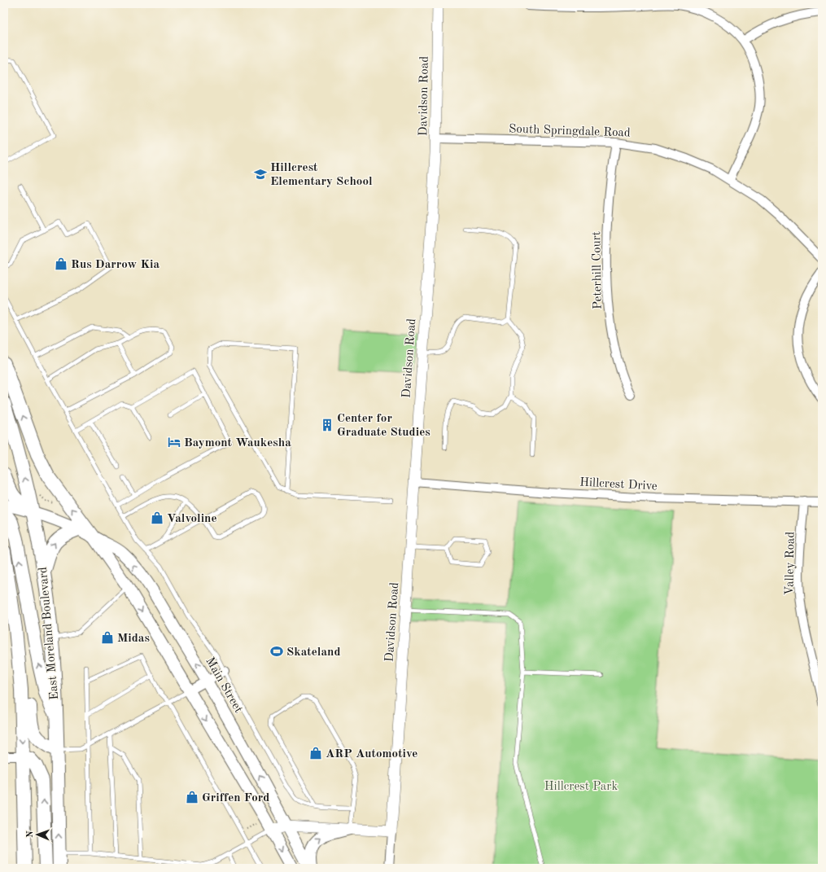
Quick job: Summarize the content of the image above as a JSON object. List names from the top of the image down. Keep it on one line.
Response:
{"streets":{"main road":["East Moreland Boulevard","Main Street"],"street":["Davidson Road","South Springdale Road","Peterhill Court","Hillcrest Drive","Valley Road"]},"crossings":[["Davidson Road","South Springdale Road"],["Davidson Road","Hillcrest Drive"],["South Springdale Road","Peterhill Court"],["Hillcrest Drive","Valley Road"],["East Moreland Boulevard","Main Street"]],"parks":["Hillcrest Park"],"places":{"school or university":["Hillcrest Elementary School"],"shop":["Rus Darrow Kia","Valvoline","Midas","ARP Automotive","Griffen Ford"],"building":["Center for Graduate Studies"],"hotel":["Baymont Waukesha"],"sports":["Skateland"]},"north":"left"}
